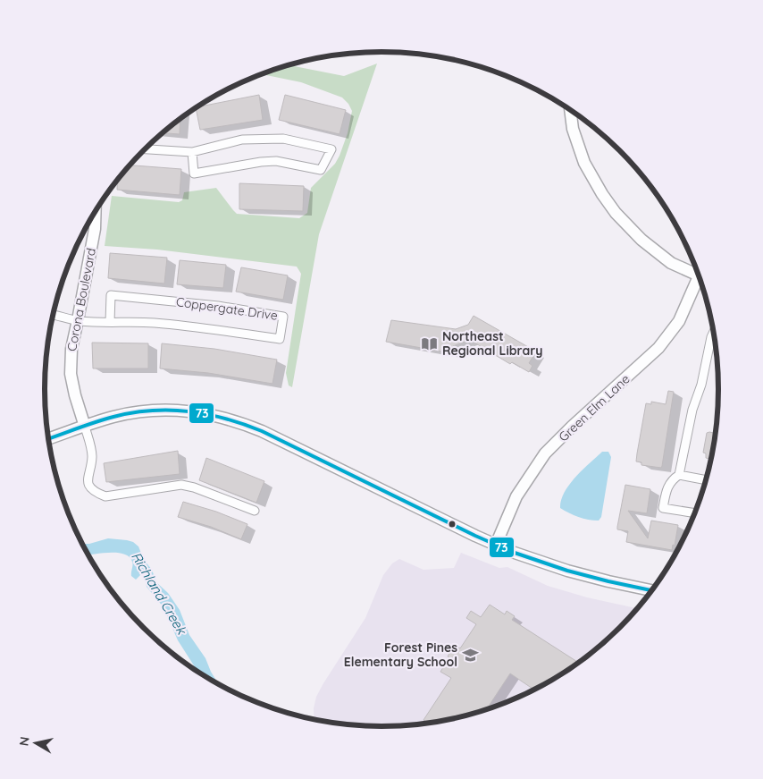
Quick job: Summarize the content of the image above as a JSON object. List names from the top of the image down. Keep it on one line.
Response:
{"streets":{"street":["Corona Boulevard","Coppergate Drive","Green Elm Lane"]},"crossings":[["Corona Boulevard","Coppergate Drive"]],"water":["Richland Creek"],"places":{"library":["Northeast Regional Library"],"school or university":["Forest Pines Elementary School"]},"lines":["transit line 73"],"north":"left"}
